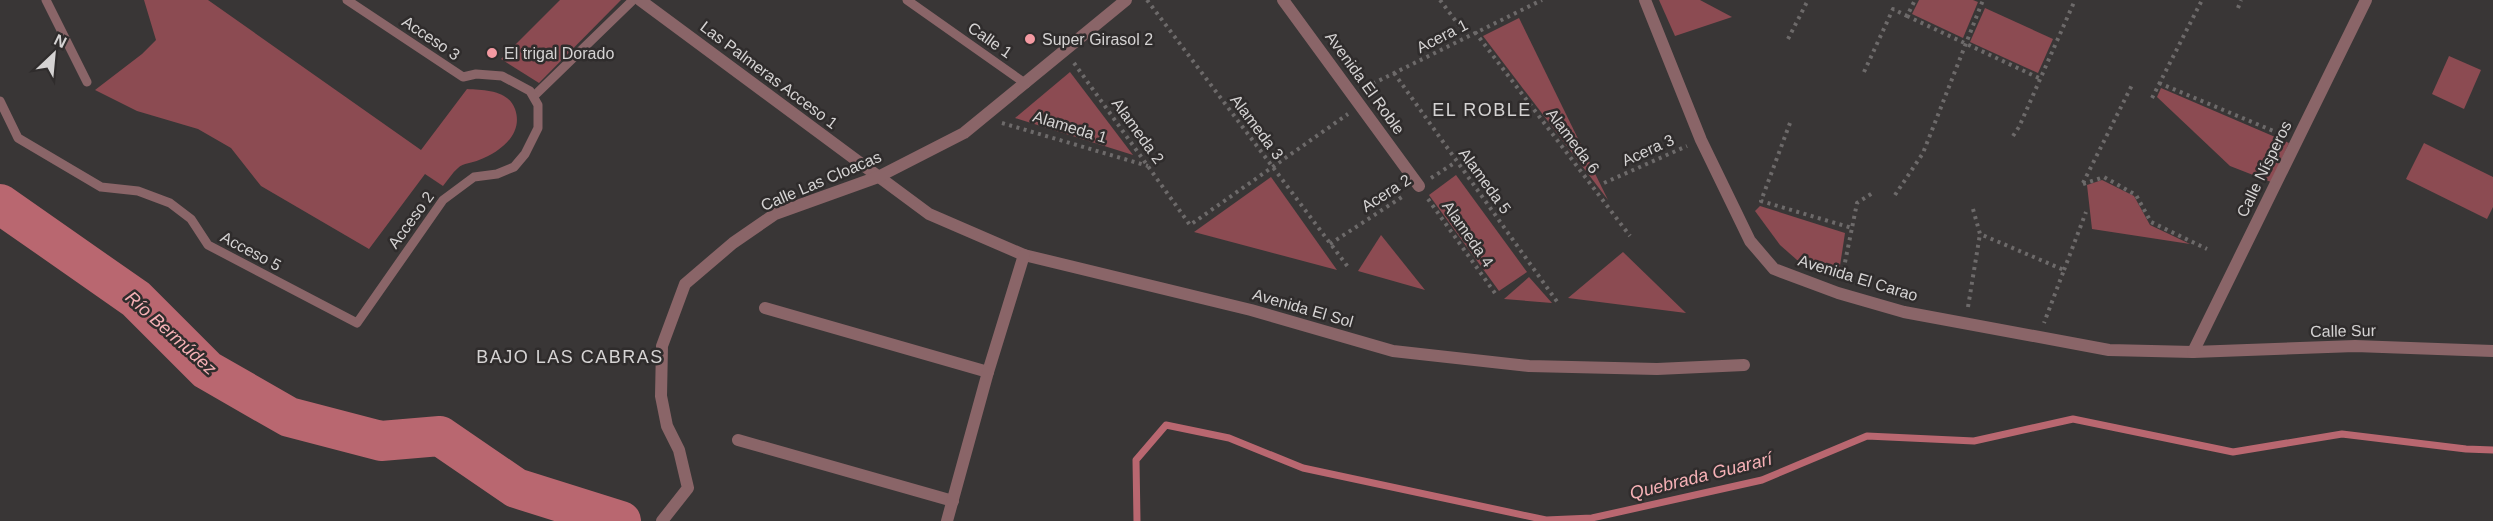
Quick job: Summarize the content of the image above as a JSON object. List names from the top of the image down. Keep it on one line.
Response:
{"streets":{"street":["Las Palmeras Acceso 1","Avenida El Roble","Calle Nísperos","Calle Las Cloacas","Avenida El Carao","Avenida El Sol","Calle Sur"],"lane":["Acceso 3","Calle 1","Acceso 2","Acceso 5"],"path":["Acera 1","Alameda 1","Alameda 3","Alameda 2","Alameda 6","Acera 3","Alameda 5","Acera 2","Alameda 4"]},"crossings":[["Acera 1","Avenida El Roble"],["Acera 1","Alameda 6"],["Acera 1","Alameda 5"],["Acceso 3","Acceso 2"],["Calle 1","Calle Las Cloacas"],["Las Palmeras Acceso 1","Calle Las Cloacas"],["Las Palmeras Acceso 1","Avenida El Sol"],["Avenida El Roble","Acera 2"],["Avenida El Roble","Alameda 4"],["Alameda 1","Alameda 2"],["Alameda 1","Calle Las Cloacas"],["Alameda 3","Alameda 2"],["Alameda 3","Acera 2"],["Alameda 2","Calle Las Cloacas"],["Acera 3","Avenida El Carao"],["Calle Nísperos","Avenida El Carao"],["Calle Nísperos","Calle Sur"],["Calle Las Cloacas","Avenida El Sol"],["Alameda 5","Acera 2"],["Acera 2","Alameda 4"],["Acceso 2","Acceso 5"],["Avenida El Carao","Calle Sur"]],"districts":["EL ROBLE","BAJO LAS CABRAS"],"water":["Río Bermúdez","Quebrada Guararí"],"places":["Super Girasol 2","El trigal Dorado"],"north":"top right"}
